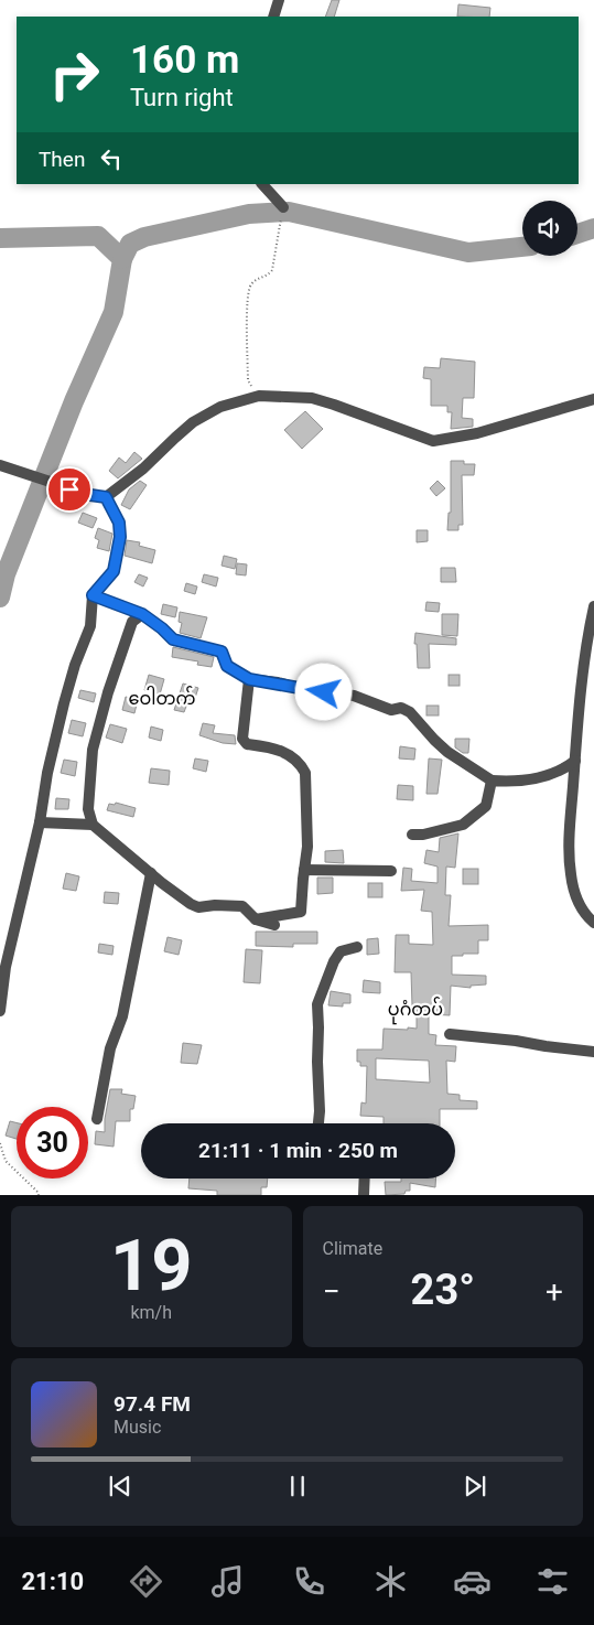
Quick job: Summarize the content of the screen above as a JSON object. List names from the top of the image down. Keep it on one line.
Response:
{"districts":["ဝေါတက်","ပုဂံတပ်"],"page":{"turn":["160 m","Turn right"],"then":"Then","limit":"30","trip":"21:11 · 1 min · 250 m","tile":[["19","km/h"],"Climate"],"heat":["−","23°","+"],"song":["97.4 FM","Music"],"tabs":"21:10"}}
